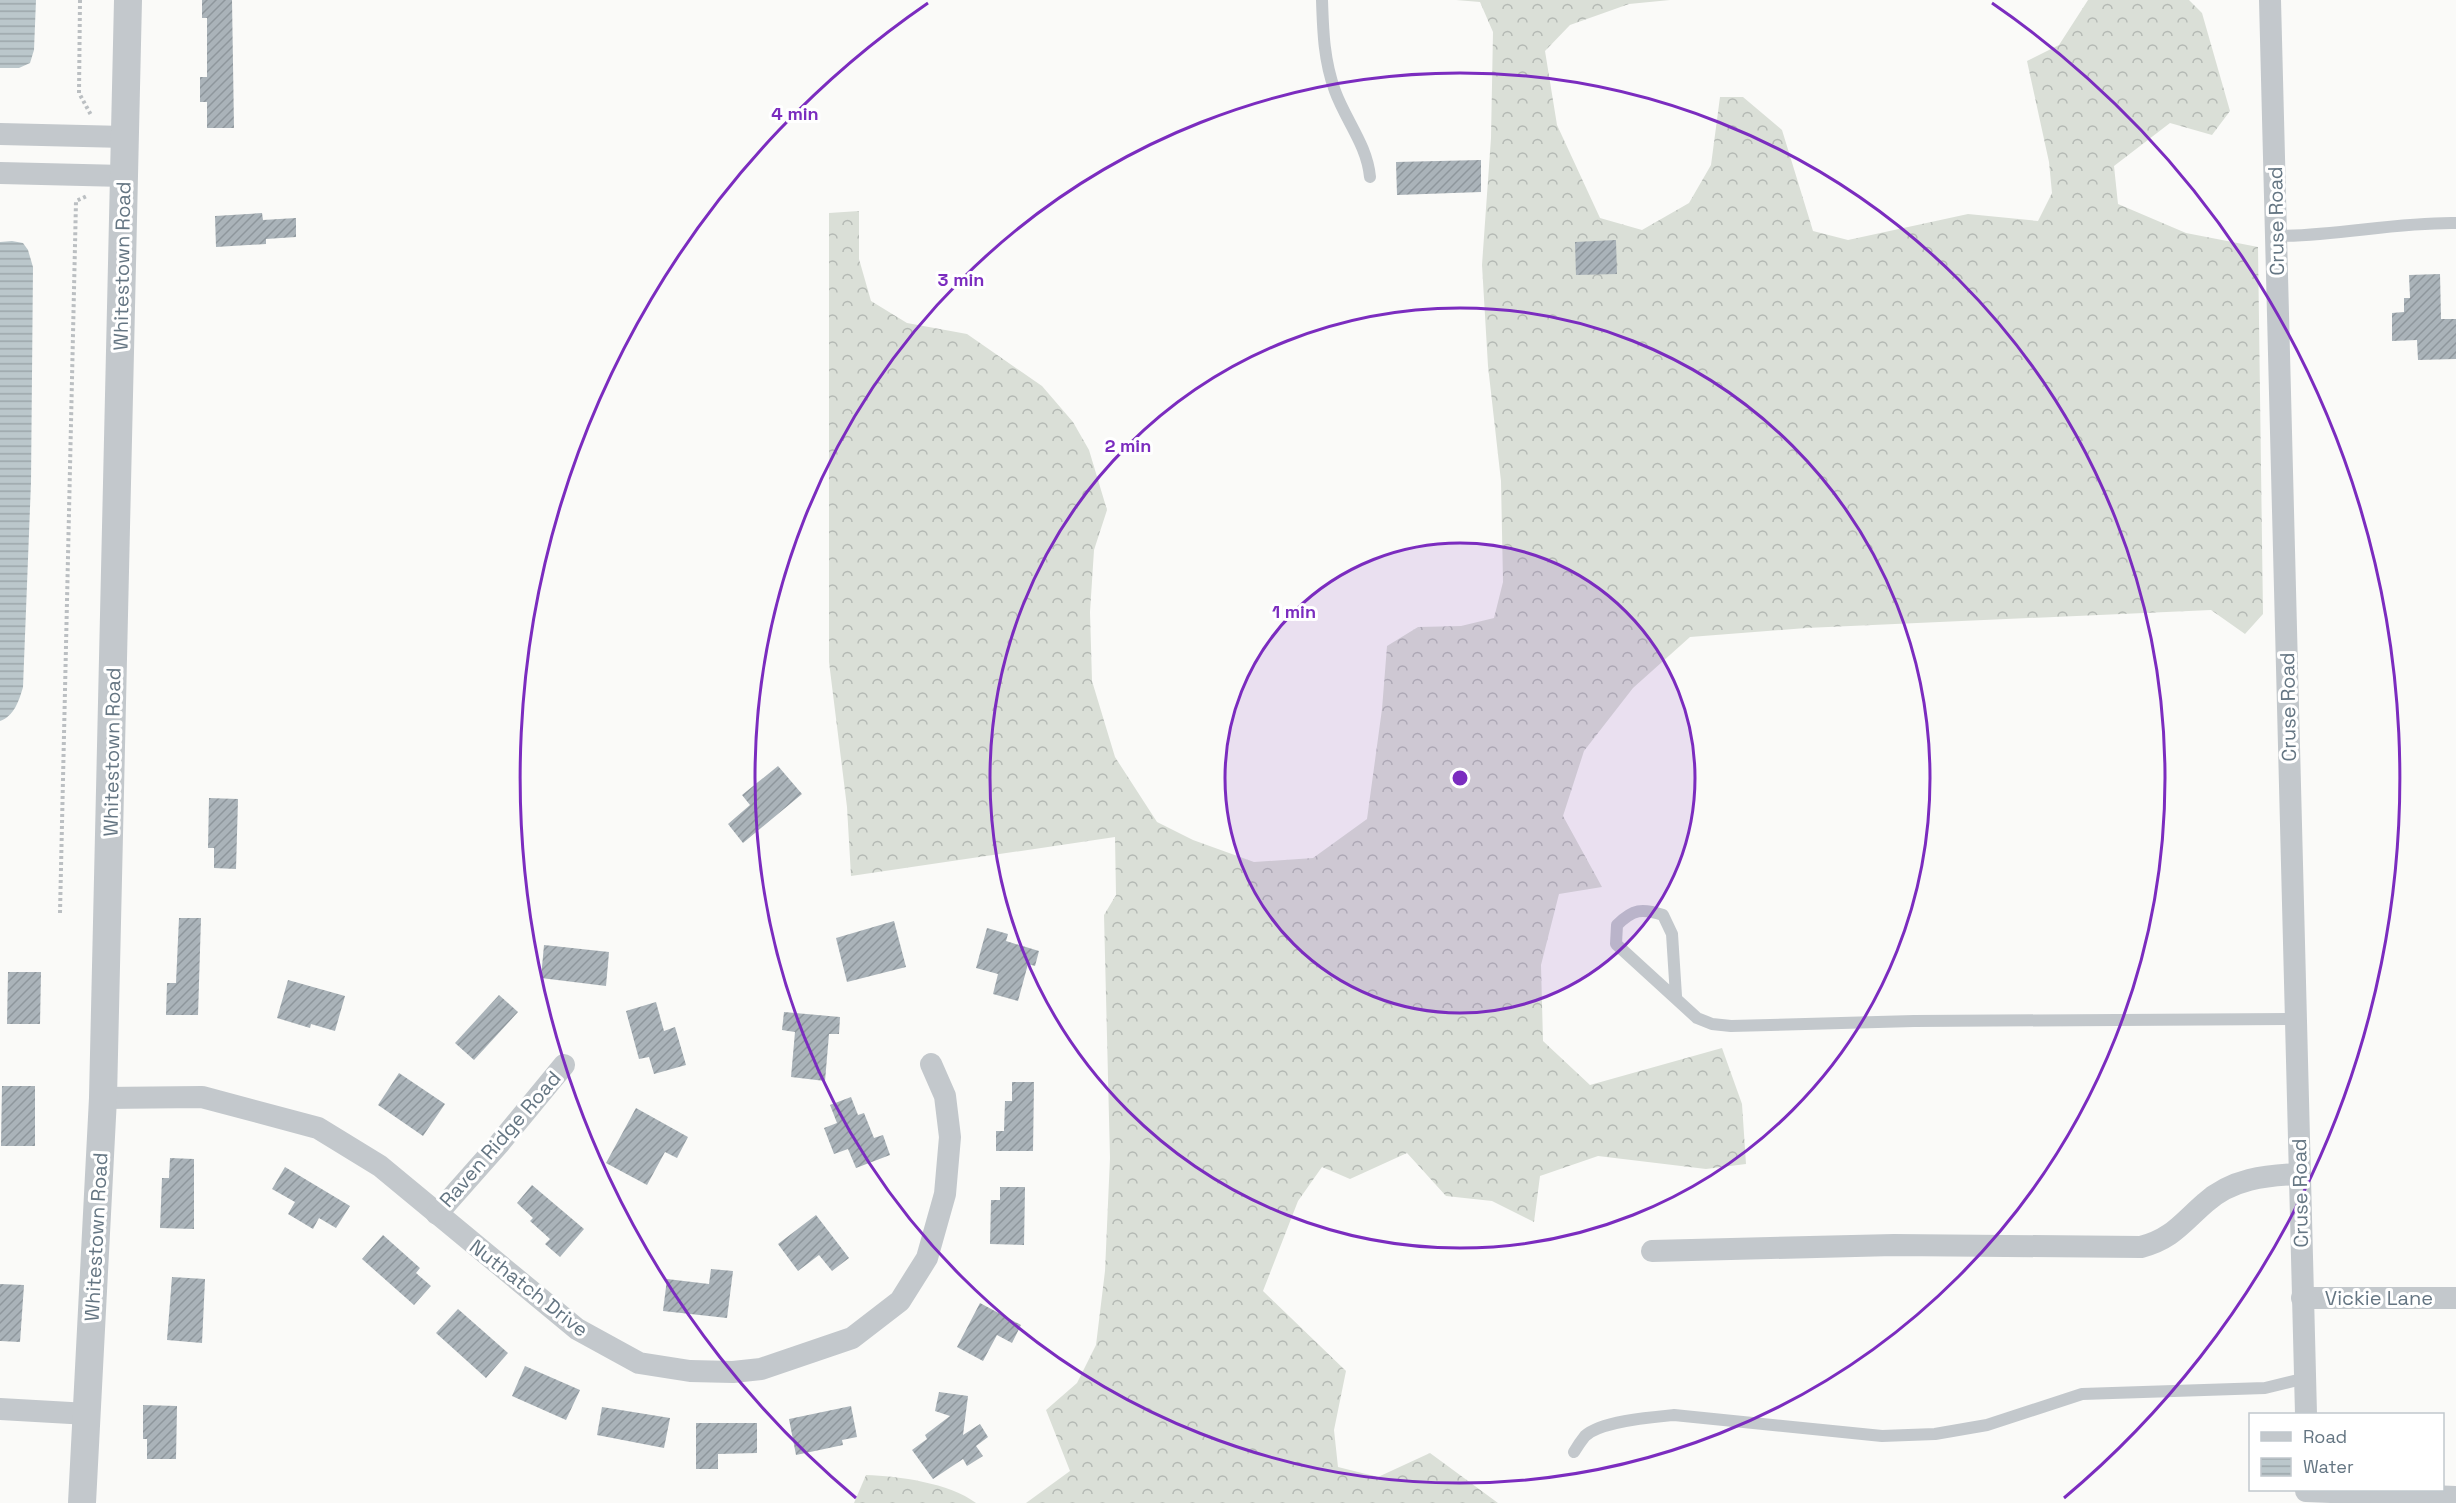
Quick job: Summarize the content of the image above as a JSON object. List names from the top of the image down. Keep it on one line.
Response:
{"streets":{"street":["Cruse Road","Whitestown Road","Raven Ridge Road","Nuthatch Drive","Vickie Lane"]},"crossings":[["Cruse Road","Vickie Lane"],["Whitestown Road","Nuthatch Drive"],["Raven Ridge Road","Nuthatch Drive"]],"legend":["Road","Water"],"rings":["4 min","3 min","2 min","1 min"]}
